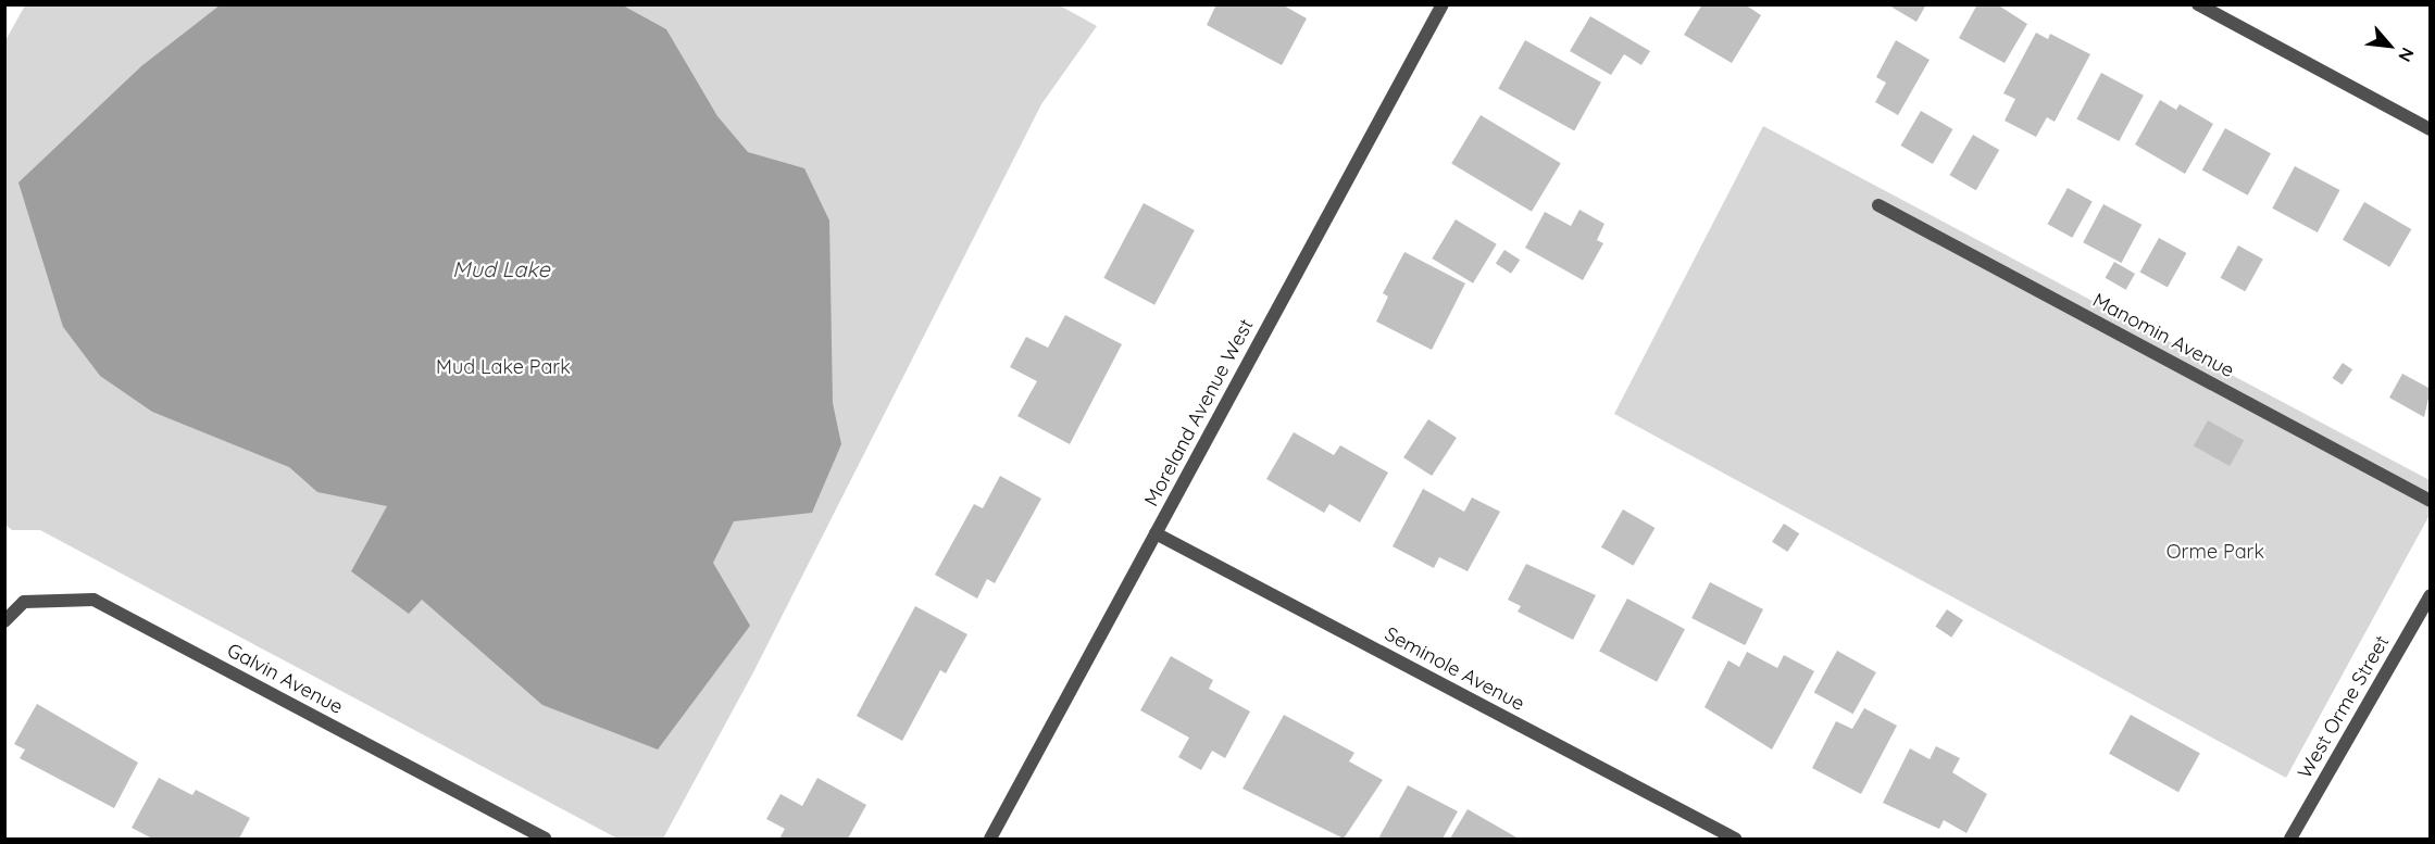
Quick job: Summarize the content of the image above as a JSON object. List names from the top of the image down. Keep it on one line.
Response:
{"streets":{"street":["Manomin Avenue","Moreland Avenue West","Seminole Avenue","Galvin Avenue","West Orme Street"]},"crossings":[["Moreland Avenue West","Seminole Avenue"]],"water":["Mud Lake"],"parks":["Mud Lake Park","Orme Park"],"north":"bottom right"}
